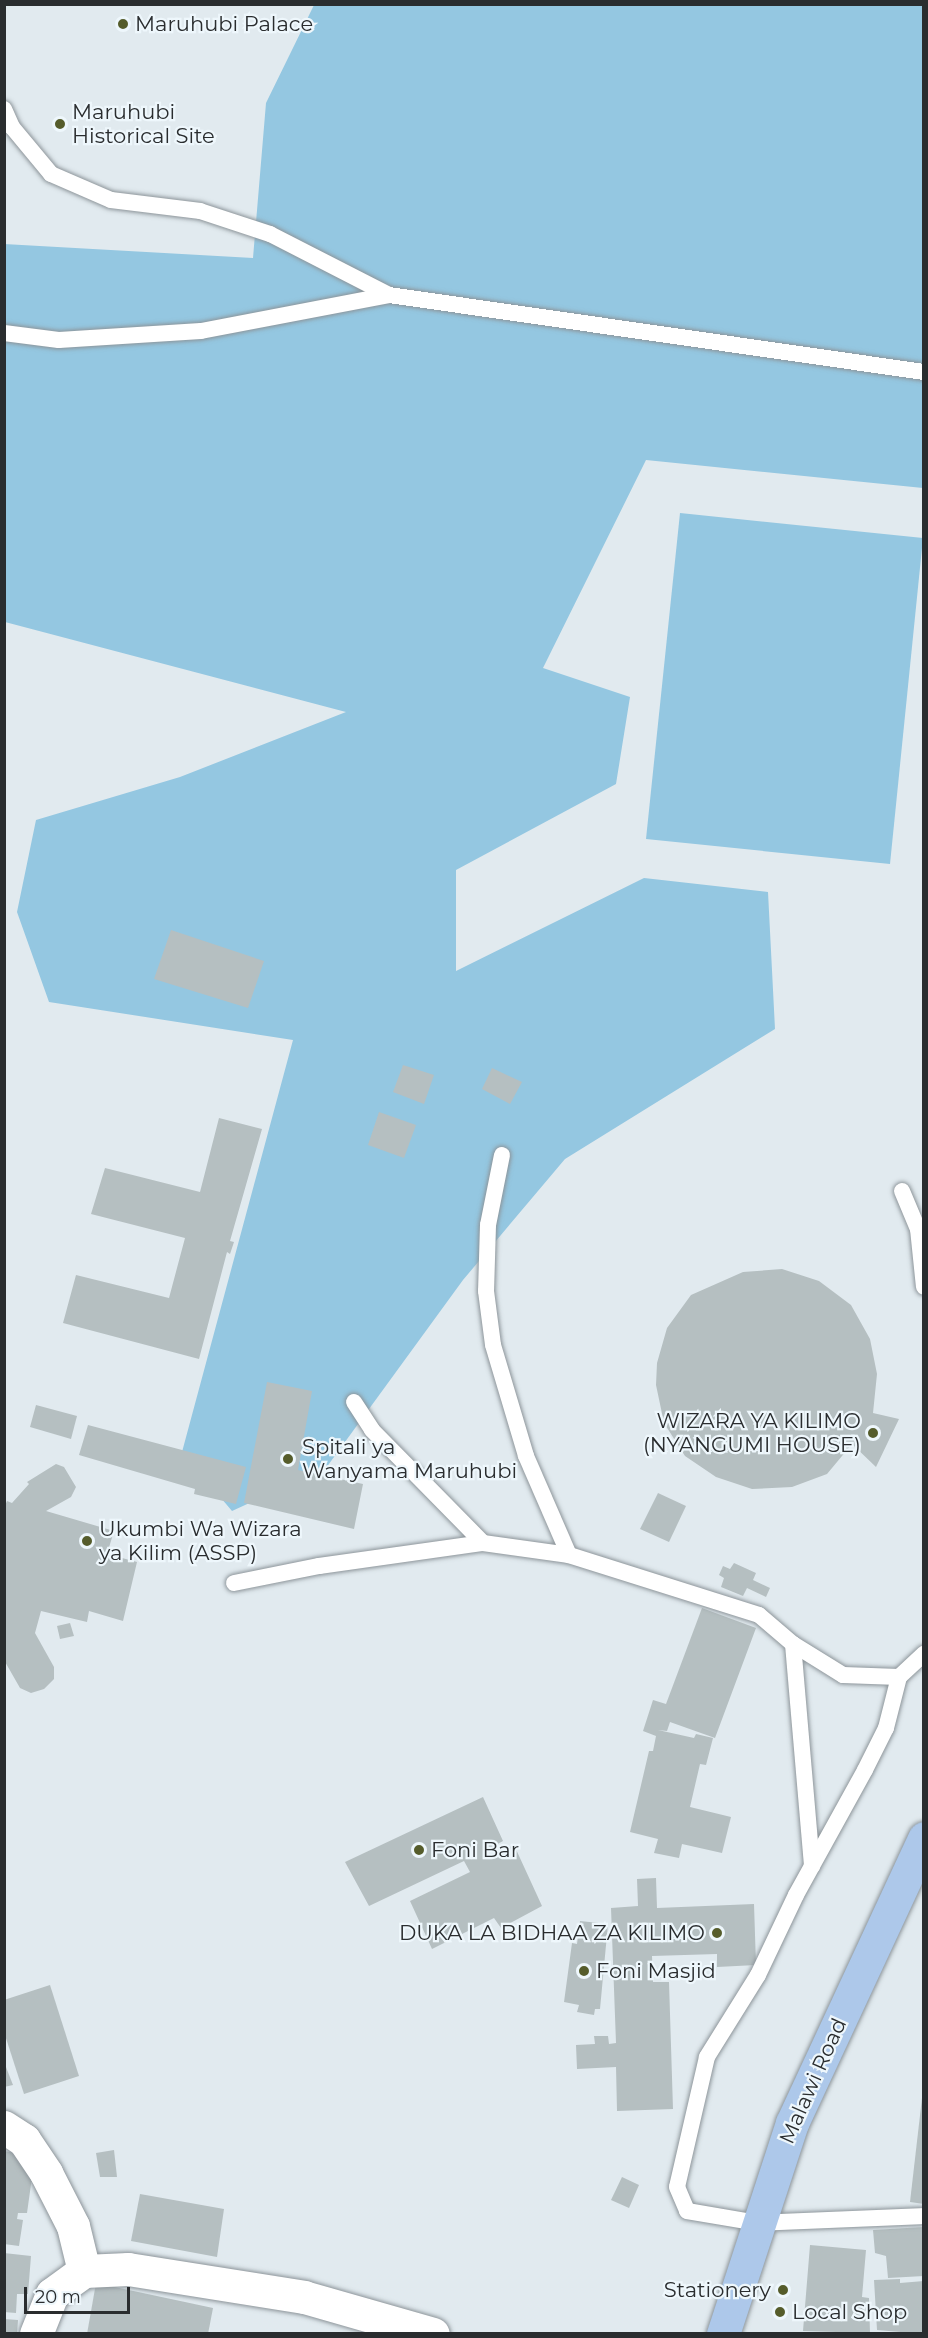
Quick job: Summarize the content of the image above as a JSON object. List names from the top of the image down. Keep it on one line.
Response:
{"streets":{"main road":["Malawi Road"]},"places":["Maruhubi Palace","Maruhubi Historical Site","WIZARA YA KILIMO (NYANGUMI HOUSE)","Spitali ya Wanyama Maruhubi","Ukumbi Wa Wizara ya Kilim (ASSP)","Foni Bar","DUKA LA BIDHAA ZA KILIMO","Foni Masjid","Stationery","Local Shop"],"scale_bar":"20 m"}
